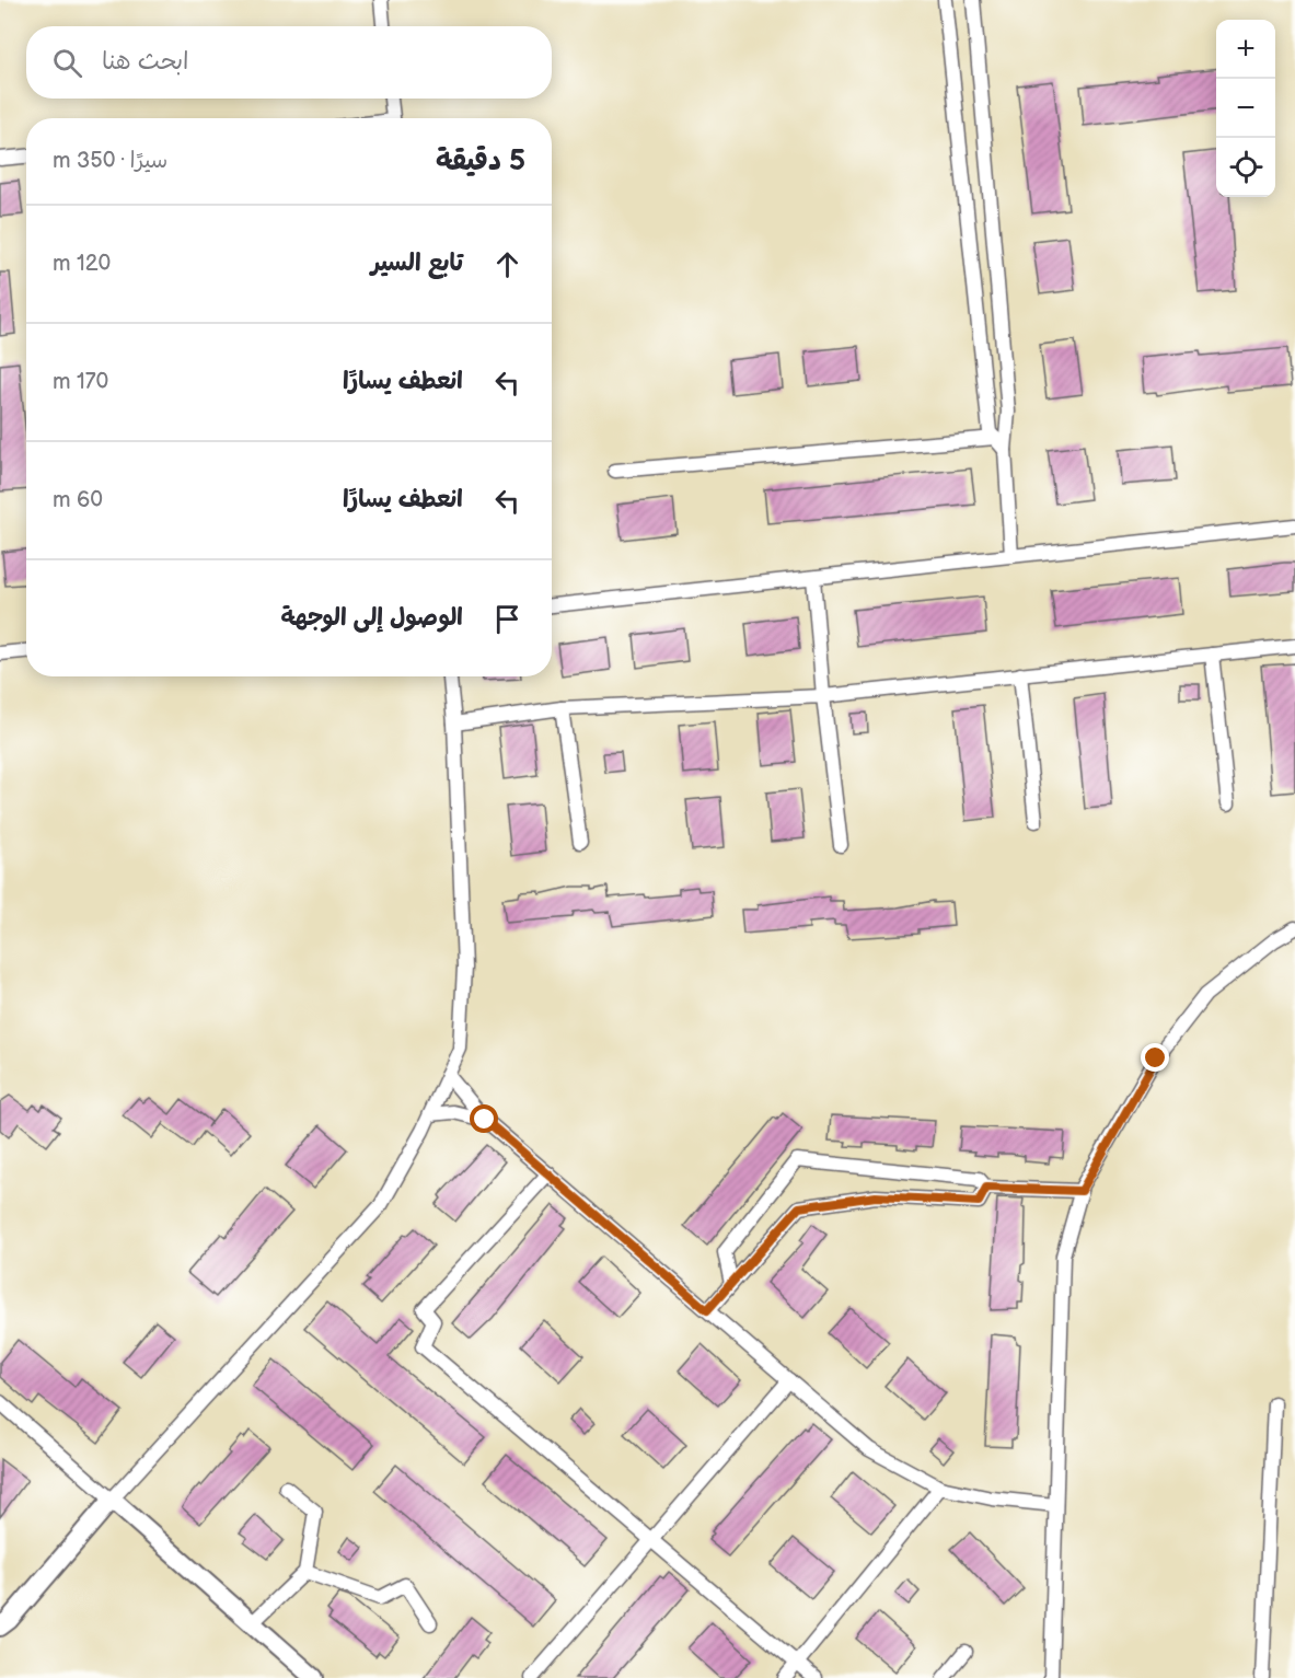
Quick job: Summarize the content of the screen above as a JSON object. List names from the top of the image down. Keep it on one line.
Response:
{"page":{"map_buttons":["+","−"],"search":"ابحث هنا","heading":["5 دقيقة","سيرًا · 350 m"],"list":[["تابع السير","120 m"],["انعطف يسارًا","170 m"],["انعطف يسارًا","60 m"],"الوصول إلى الوجهة"]}}
